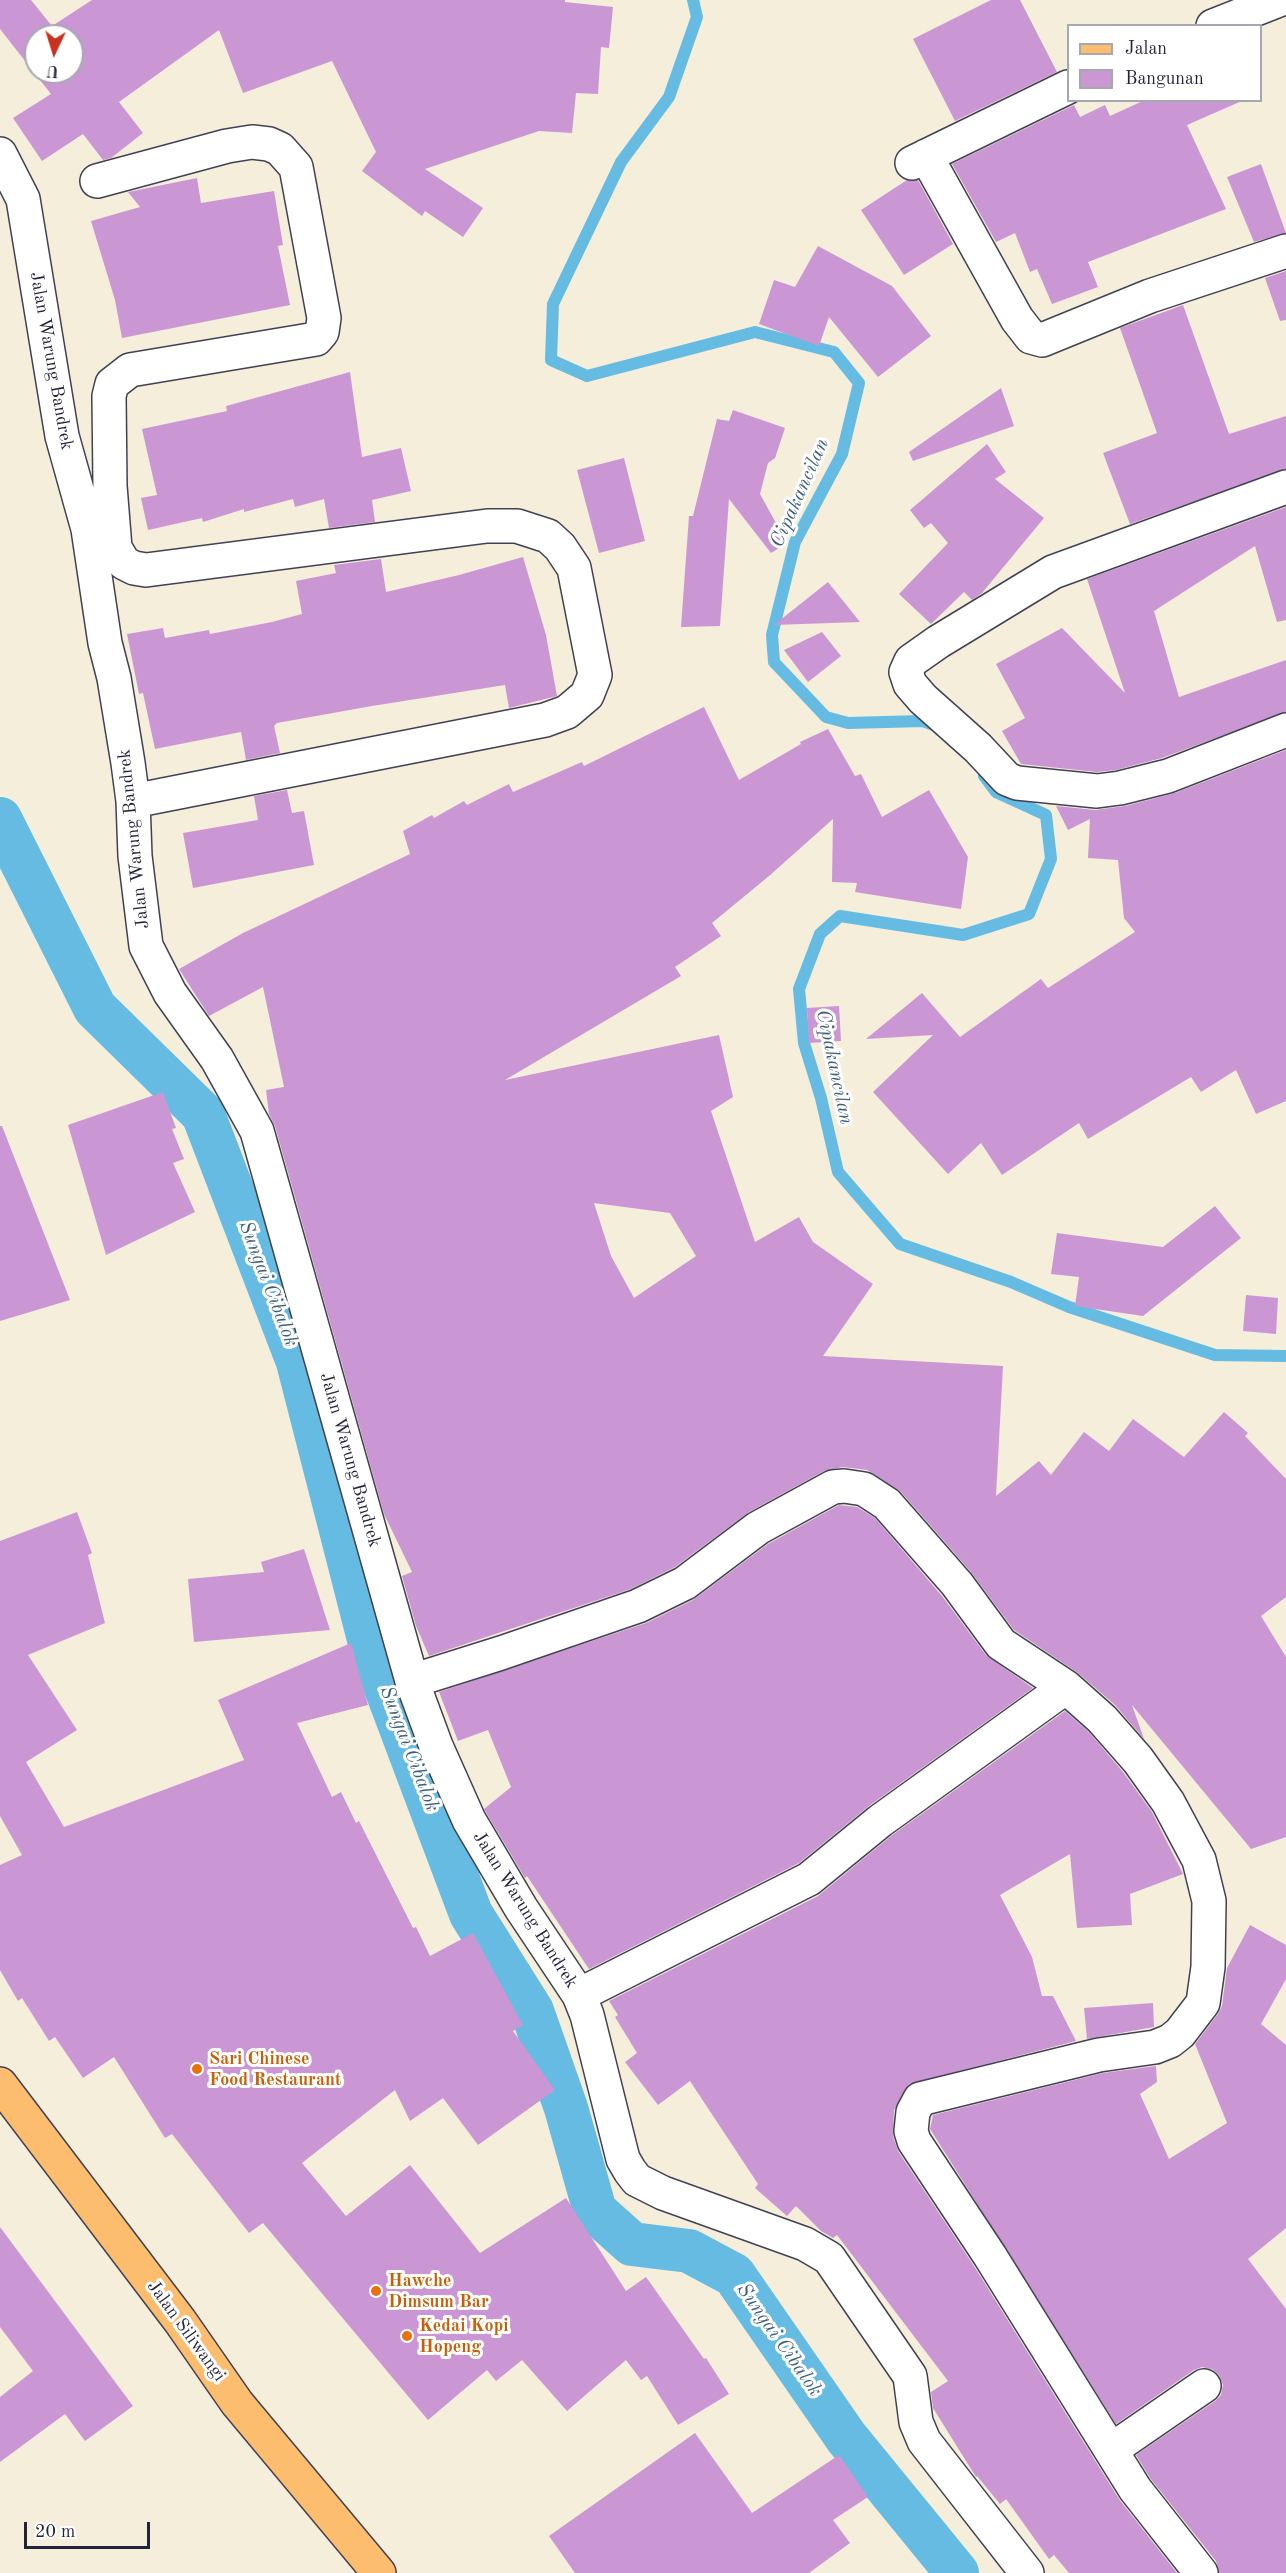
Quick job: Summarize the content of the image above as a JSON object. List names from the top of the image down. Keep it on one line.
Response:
{"streets":{"main road":["Jalan Siliwangi"],"street":["Jalan Warung Bandrek"]},"water":["Cipakancilan","Sungai Cibalok"],"places":["Sari Chinese Food Restaurant","Hawche Dimsum Bar","Kedai Kopi Hopeng"],"legend":["Jalan","Bangunan"],"scale_bar":"20 m","north":"bottom"}
